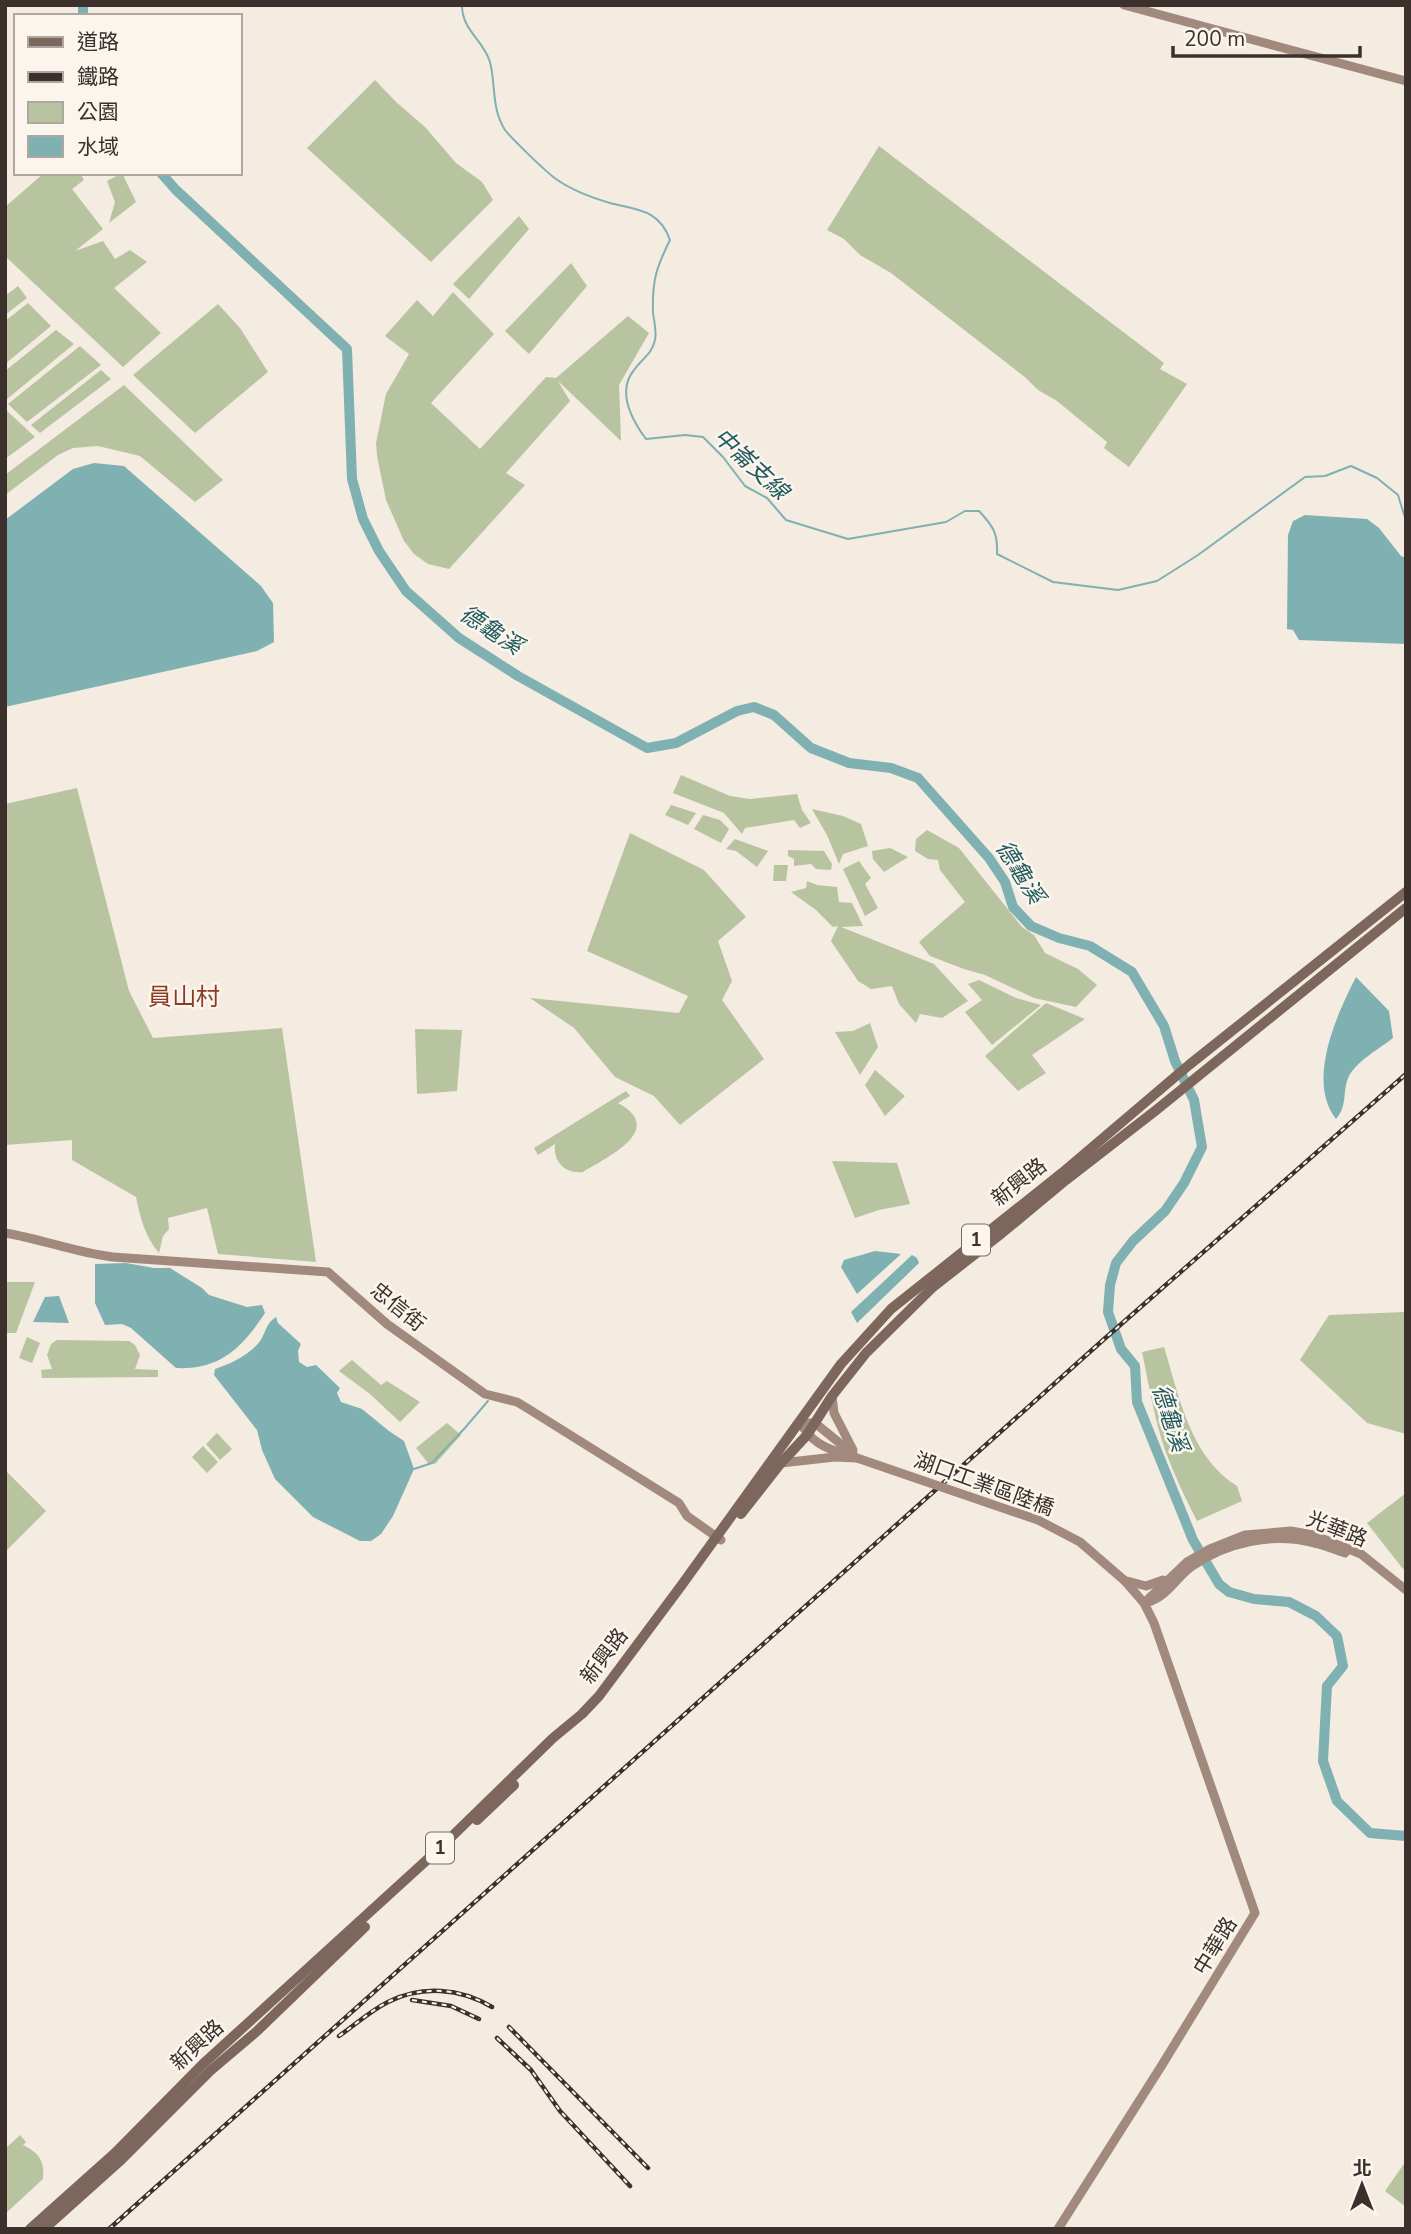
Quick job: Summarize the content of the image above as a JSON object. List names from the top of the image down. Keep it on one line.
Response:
{"streets":{"main road":["新興路","1"],"street":["忠信街","湖口工業區陸橋","光華路","中華路"]},"crossings":[["新興路","忠信街"],["湖口工業區陸橋","中華路"],["光華路","中華路"]],"districts":["員山村"],"water":["中崙支線","德龜溪"],"legend":["道路","鐵路","公園","水域"],"scale_bar":"200 m","north":"top"}
